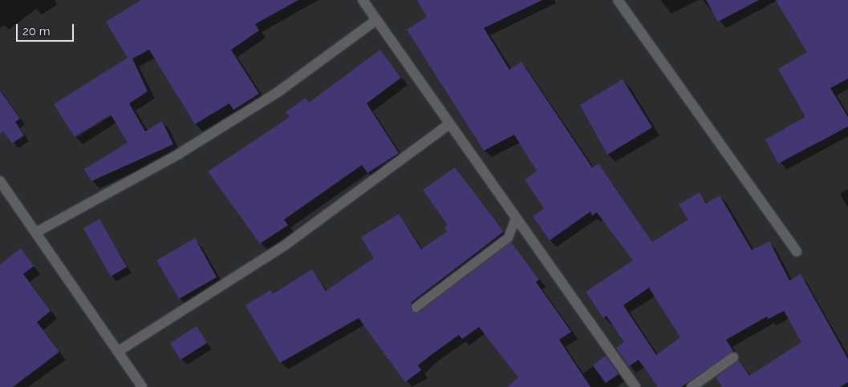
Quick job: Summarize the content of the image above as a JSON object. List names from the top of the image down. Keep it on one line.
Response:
{"scale_bar":"20 m"}
